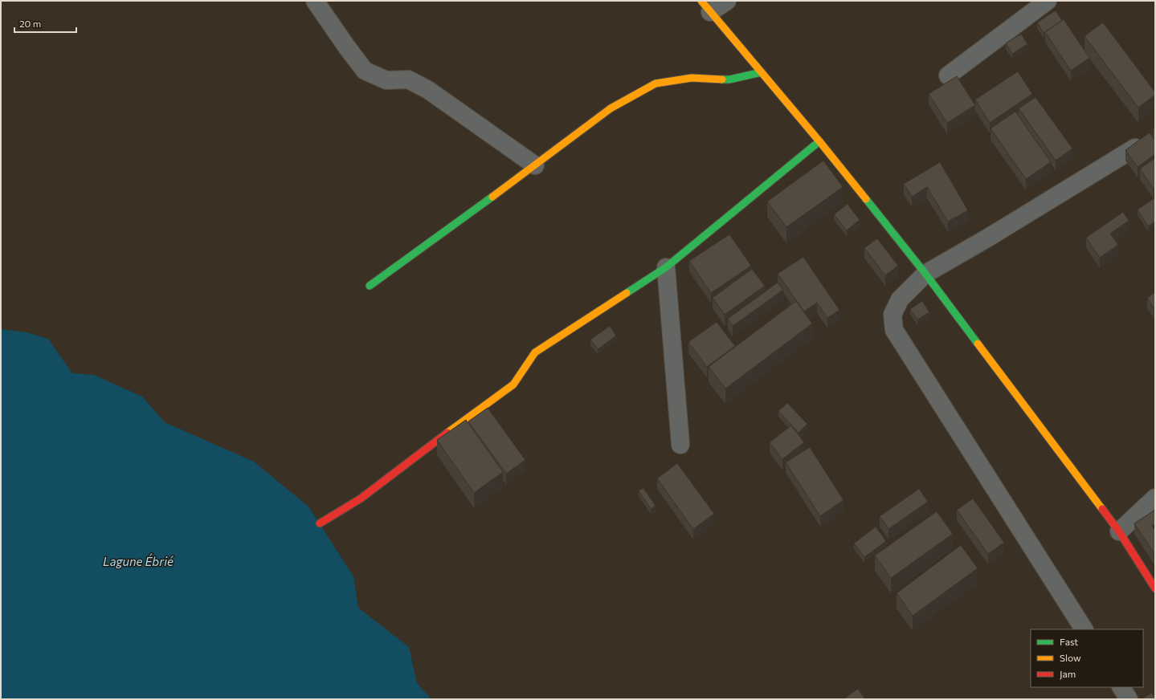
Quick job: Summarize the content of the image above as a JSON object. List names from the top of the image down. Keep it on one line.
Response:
{"water":["Lagune Ébrié"],"legend":["Fast","Slow","Jam"],"scale_bar":"20 m"}
